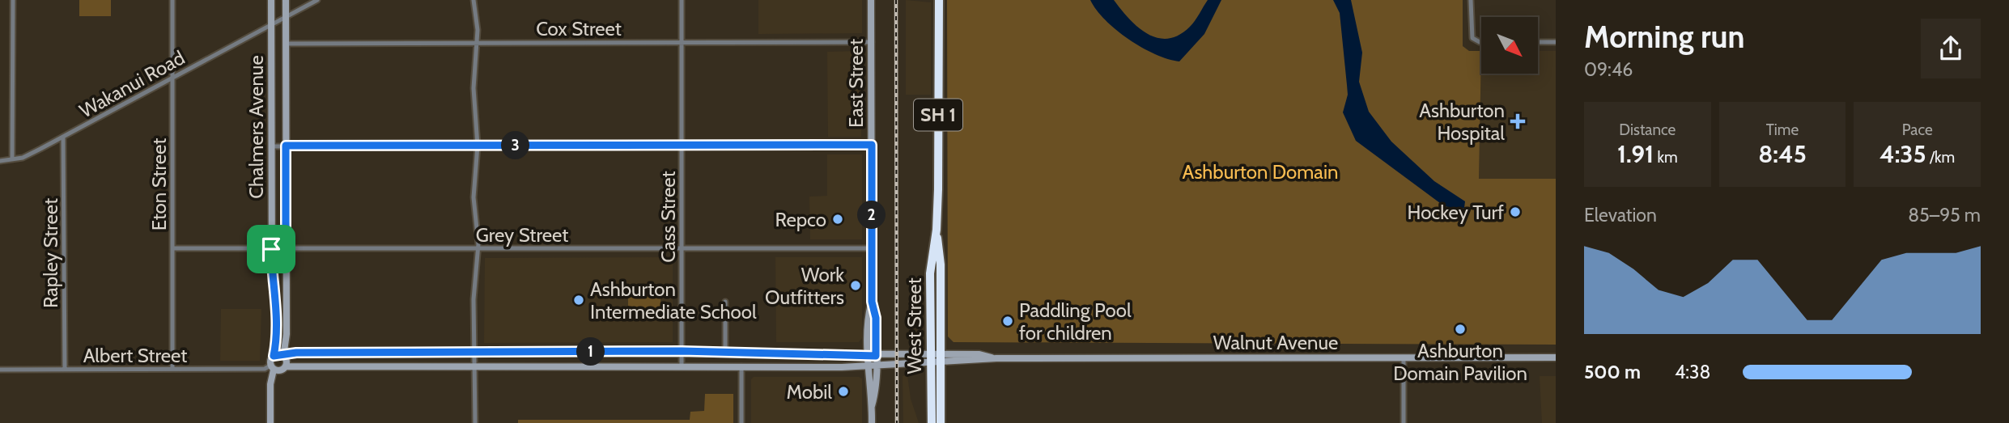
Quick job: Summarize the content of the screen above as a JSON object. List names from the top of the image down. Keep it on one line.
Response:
{"streets":{"highway":["SH 1","West Street"],"street":["Cox Street","East Street","Wakanui Road","Chalmers Avenue","Eton Street","Cass Street","Grey Street","Rapley Street","Walnut Avenue","Albert Street"]},"crossings":[["Cox Street","East Street"],["Cox Street","Chalmers Avenue"],["Cox Street","Cass Street"],["East Street","Grey Street"],["East Street","Walnut Avenue"],["Wakanui Road","Chalmers Avenue"],["Wakanui Road","Eton Street"],["Wakanui Road","Rapley Street"],["Chalmers Avenue","Grey Street"],["Chalmers Avenue","Walnut Avenue"],["Chalmers Avenue","Albert Street"],["Eton Street","Grey Street"],["Eton Street","Albert Street"],["Cass Street","Grey Street"],["Cass Street","Walnut Avenue"],["Rapley Street","Albert Street"],["West Street","Walnut Avenue"],["Walnut Avenue","Albert Street"]],"parks":["Ashburton Domain"],"places":{"health":["Ashburton Hospital"],"other":["Hockey Turf","Repco","Work Outfitters","Ashburton Intermediate School","Paddling Pool for children","Ashburton Domain Pavilion","Mobil"]},"north":"bottom right","page":{"heading":["Morning run","09:46"],"stats":[["Distance","1.91 km"],["Time","8:45"],["Pace","4:35 /km"]],"pins":["3","2","1"],"chart":["Elevation","85–95 m"],"list":[{"name":"500 m","note":"4:38"}]}}
